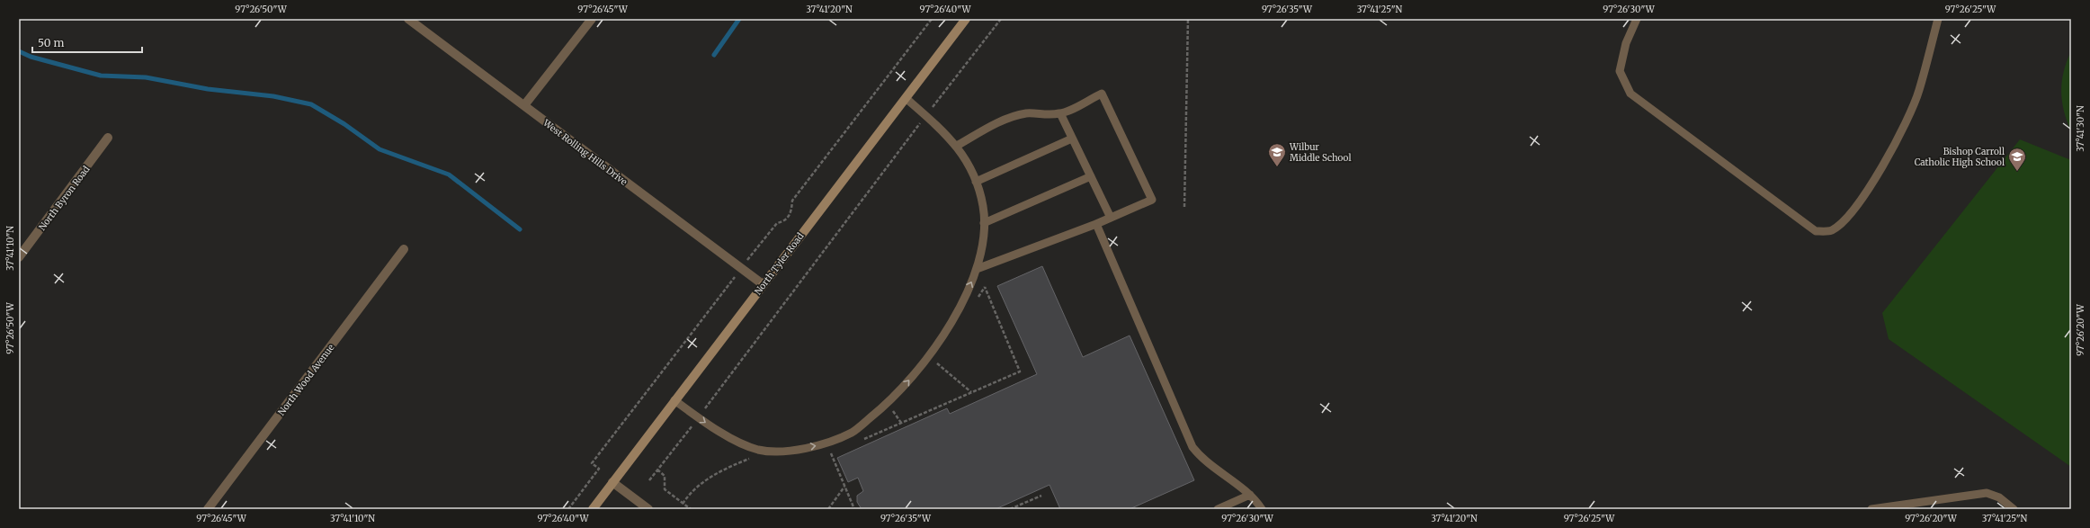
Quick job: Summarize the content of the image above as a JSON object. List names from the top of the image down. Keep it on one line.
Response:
{"streets":{"main road":["North Tyler Road"],"street":["West Rolling Hills Drive","North Byron Road","North Wood Avenue"]},"crossings":[["West Rolling Hills Drive","North Tyler Road"]],"places":{"school or university":["Wilbur Middle School","Bishop Carroll Catholic High School"]},"scale_bar":"50 m","coordinates":["97°26'50\"W","97°26'45\"W","37°41'20\"N","97°26'40\"W","97°26'35\"W","37°41'25\"N","97°26'30\"W","97°26'25\"W","37°41'30\"N","37°41'10\"N","97°26'20\"W"]}
